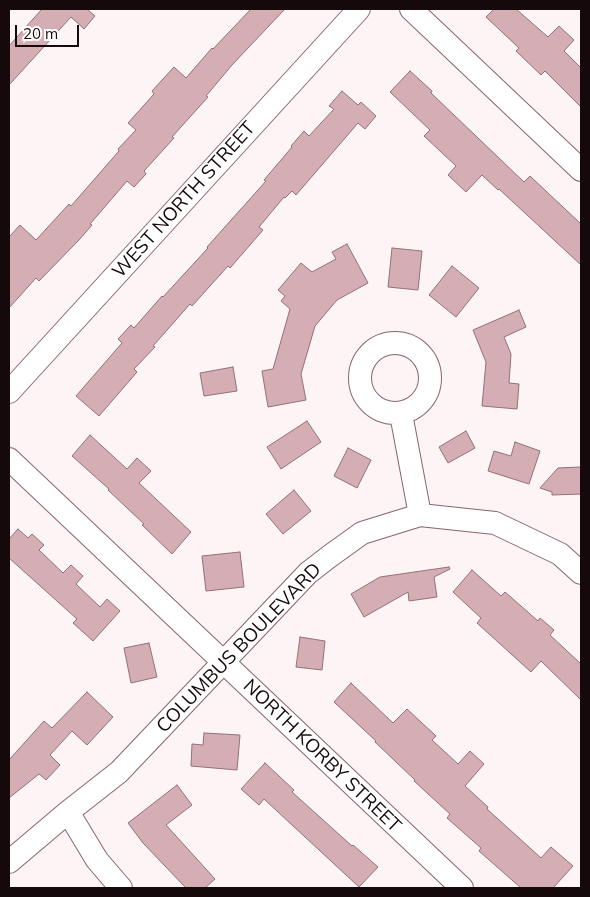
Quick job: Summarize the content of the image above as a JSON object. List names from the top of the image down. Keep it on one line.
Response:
{"streets":{"street":["WEST NORTH STREET","COLUMBUS BOULEVARD","NORTH KORBY STREET"]},"crossings":[["COLUMBUS BOULEVARD","NORTH KORBY STREET"]],"scale_bar":"20 m"}
